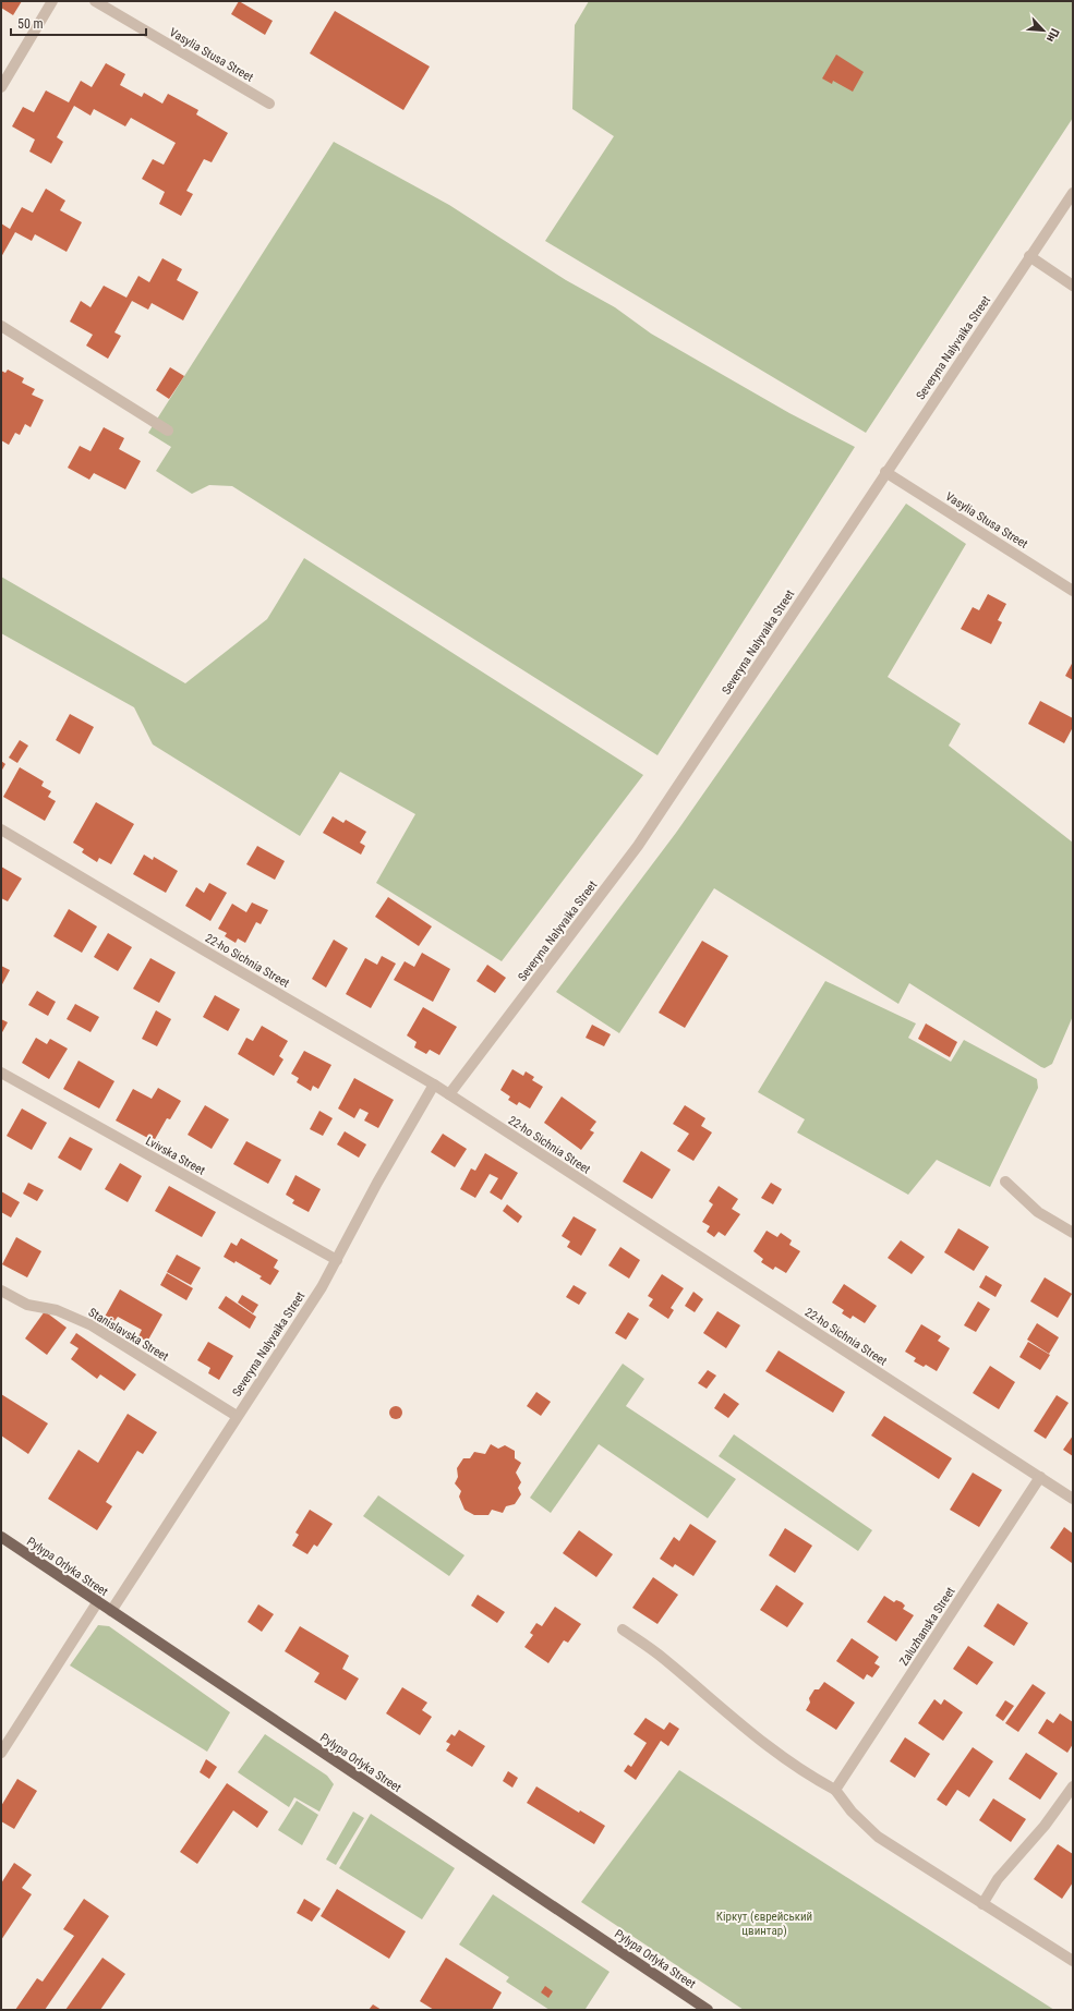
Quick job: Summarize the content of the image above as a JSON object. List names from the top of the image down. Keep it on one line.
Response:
{"streets":{"main road":["Pylypa Orlyka Street"],"street":["Vasylia Stusa Street","Severyna Nalyvaika Street","22-ho Sichnia Street","Lvivska Street","Stanislavska Street","Zaluzhanska Street"]},"crossings":[["Vasylia Stusa Street","Severyna Nalyvaika Street"],["Severyna Nalyvaika Street","22-ho Sichnia Street"],["Severyna Nalyvaika Street","Lvivska Street"],["Severyna Nalyvaika Street","Stanislavska Street"],["Severyna Nalyvaika Street","Pylypa Orlyka Street"],["22-ho Sichnia Street","Zaluzhanska Street"]],"parks":["Кіркут (єврейський цвинтар)"],"scale_bar":"50 m","north":"bottom right"}
